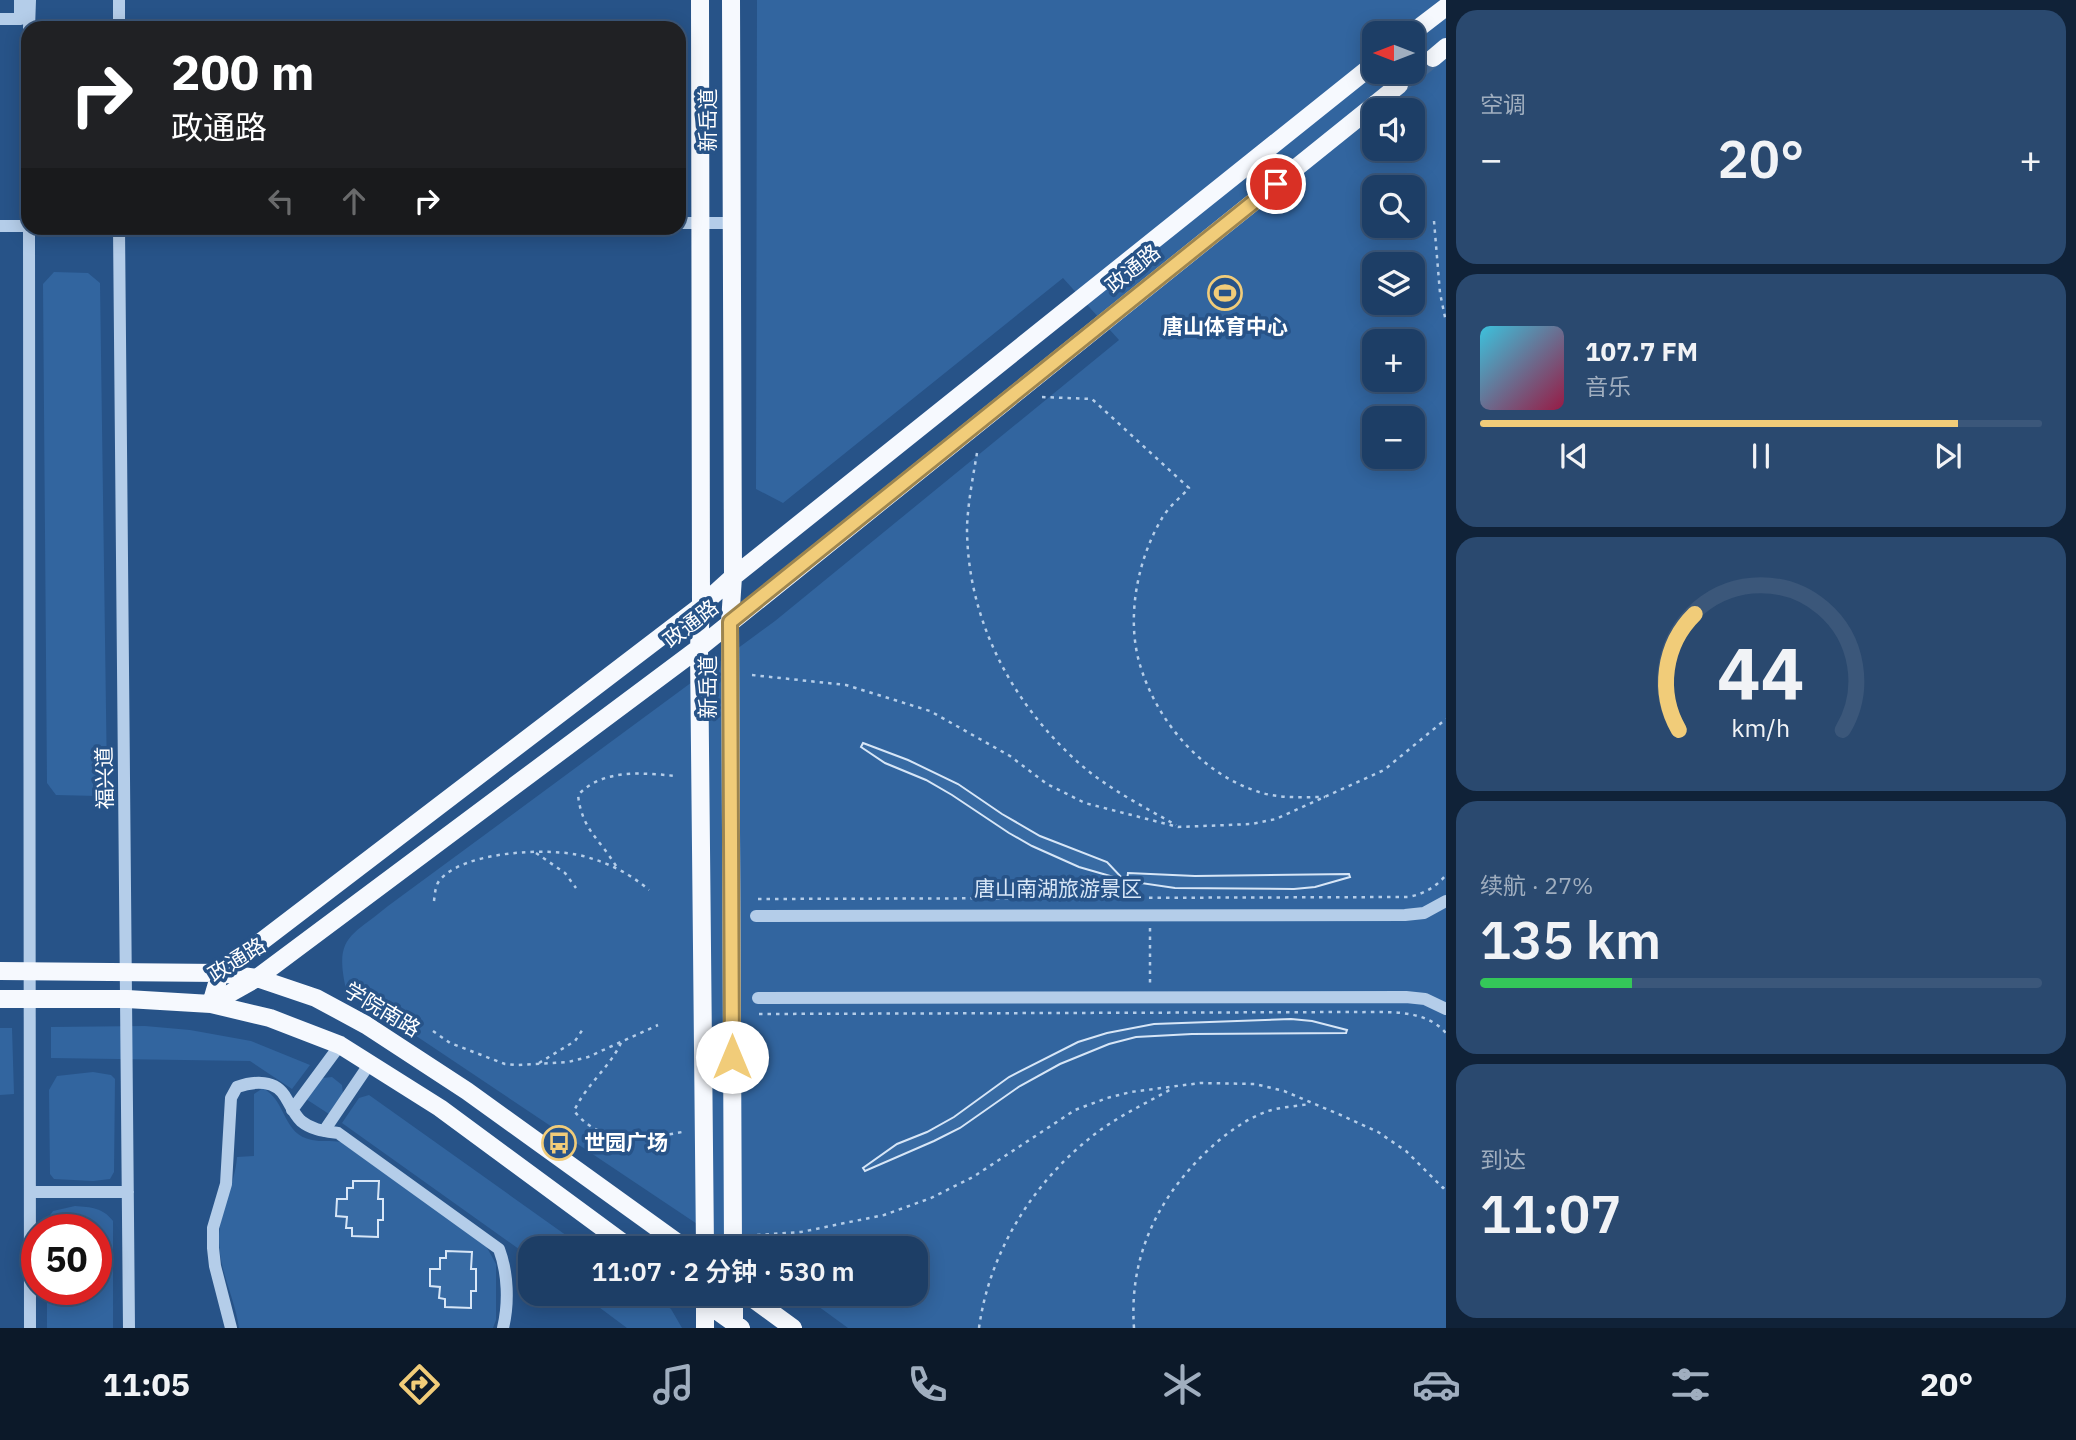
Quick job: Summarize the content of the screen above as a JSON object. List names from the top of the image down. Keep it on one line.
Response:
{"streets":{"main road":["新岳道","政通路","学院南路"],"street":["福兴道"]},"crossings":[["新岳道","政通路"],["政通路","学院南路"],["福兴道","学院南路"]],"parks":["唐山南湖旅游景区"],"places":{"sports":["唐山体育中心"],"bus stop":["世园广场"]},"north":"left","page":{"tile":["空调",["续航 · 27%","135 km"],["到达","11:07"]],"map_buttons":["+","−"],"turn":["200 m","政通路"],"heat":["−","20°","+"],"song":["107.7 FM","音乐"],"limit":"50","trip":"11:07 · 2 分钟 · 530 m","tabs":["11:05","20°"],"gauge":["44","km/h"]}}
